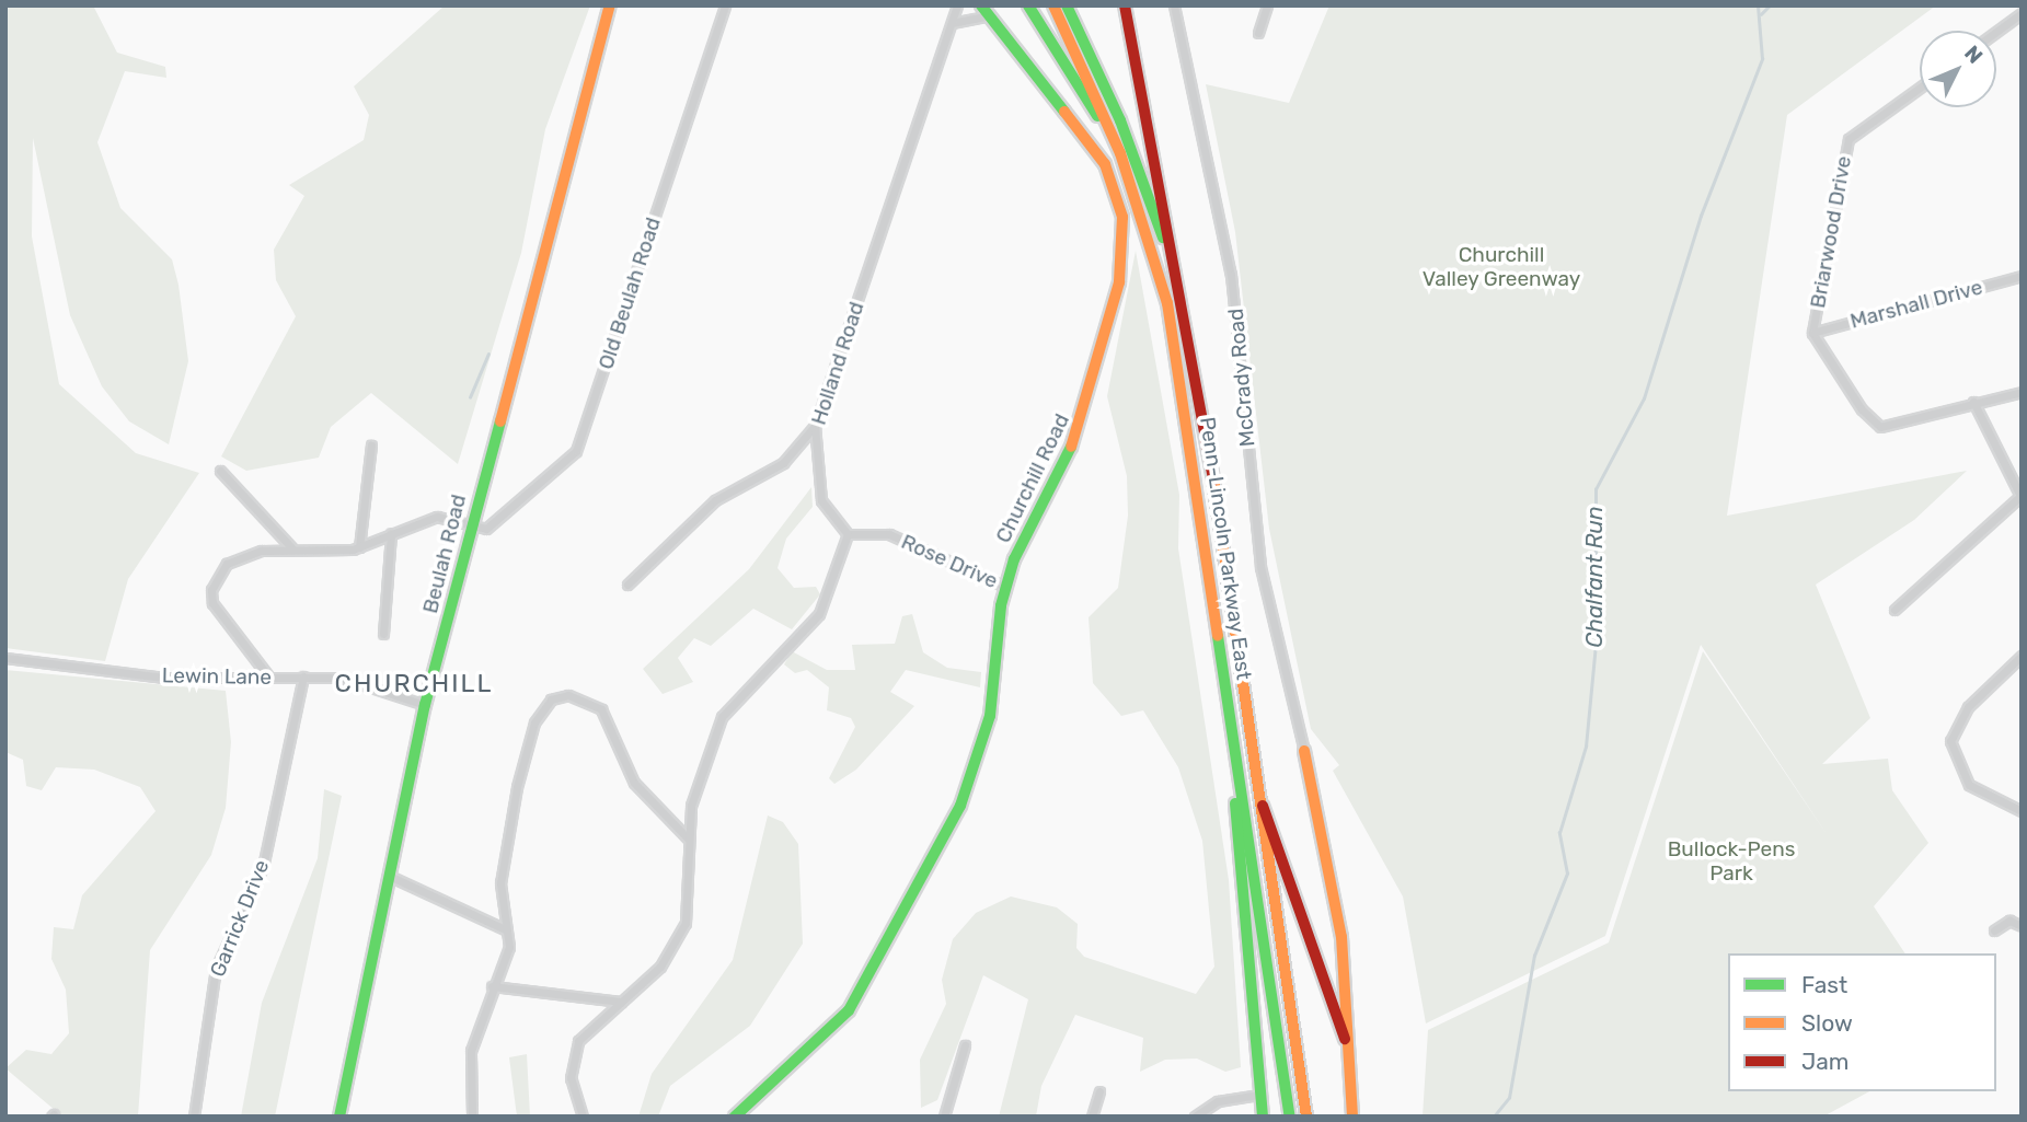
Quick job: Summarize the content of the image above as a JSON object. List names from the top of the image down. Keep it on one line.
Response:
{"streets":{"main road":["Churchill Road","Penn-Lincoln Parkway East","Beulah Road"],"street":["Briarwood Drive","Old Beulah Road","Marshall Drive","Holland Road","McCrady Road","Rose Drive","Lewin Lane","Garrick Drive"]},"crossings":[["Briarwood Drive","Marshall Drive"],["Old Beulah Road","Beulah Road"],["Holland Road","Rose Drive"],["Churchill Road","Rose Drive"],["Beulah Road","Lewin Lane"],["Lewin Lane","Garrick Drive"]],"districts":["CHURCHILL"],"water":["Chalfant Run"],"parks":["Churchill Valley Greenway","Bullock-Pens Park"],"legend":["Fast","Slow","Jam"],"north":"top right"}
